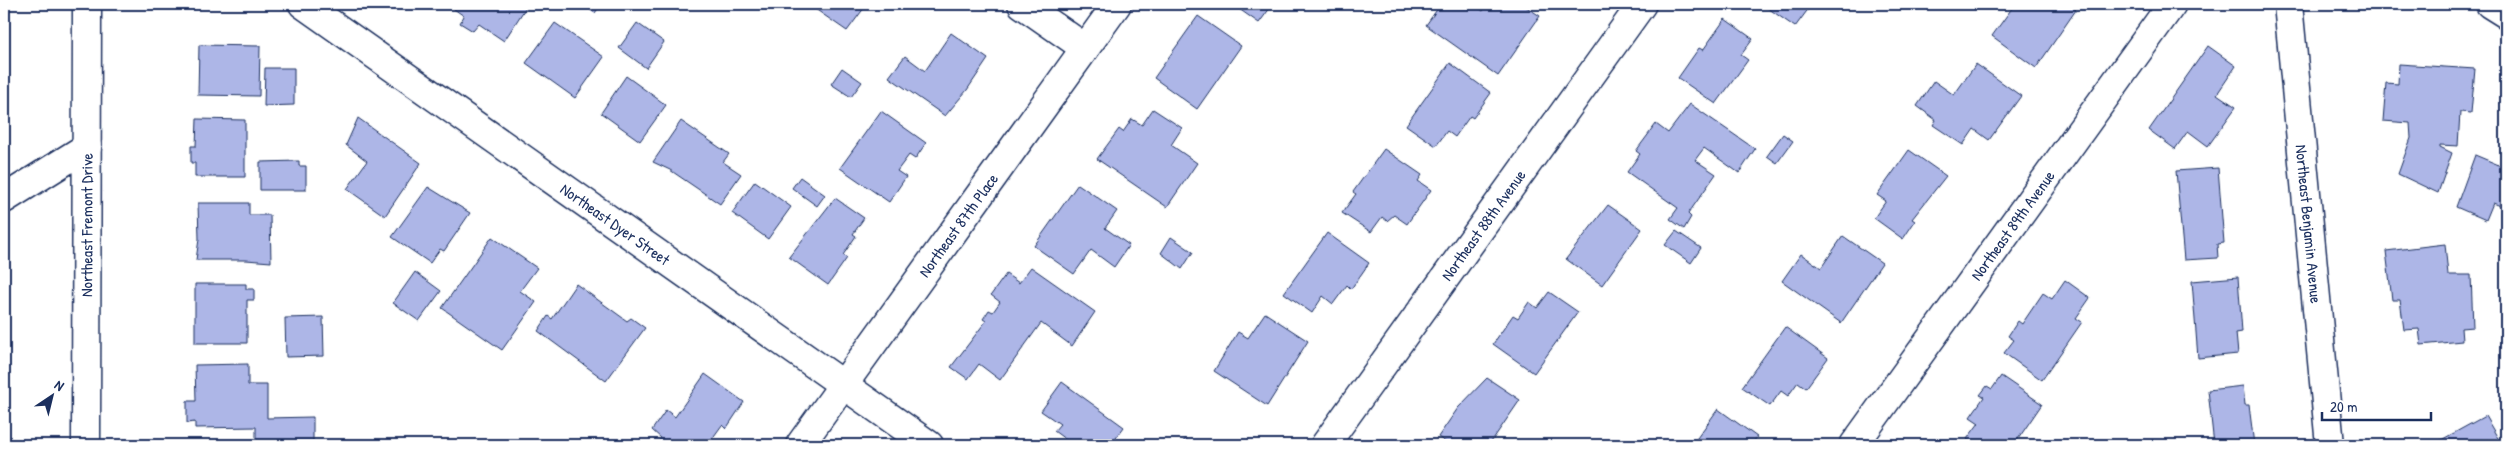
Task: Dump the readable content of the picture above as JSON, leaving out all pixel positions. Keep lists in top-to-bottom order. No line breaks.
{"streets":{"street":["Northeast Dyer Street","Northeast 88th Avenue","Northeast 89th Avenue","Northeast Fremont Drive","Northeast 87th Place","Northeast Benjamin Avenue"]},"crossings":[["Northeast Dyer Street","Northeast 87th Place"]],"scale_bar":"20 m","north":"top right"}
